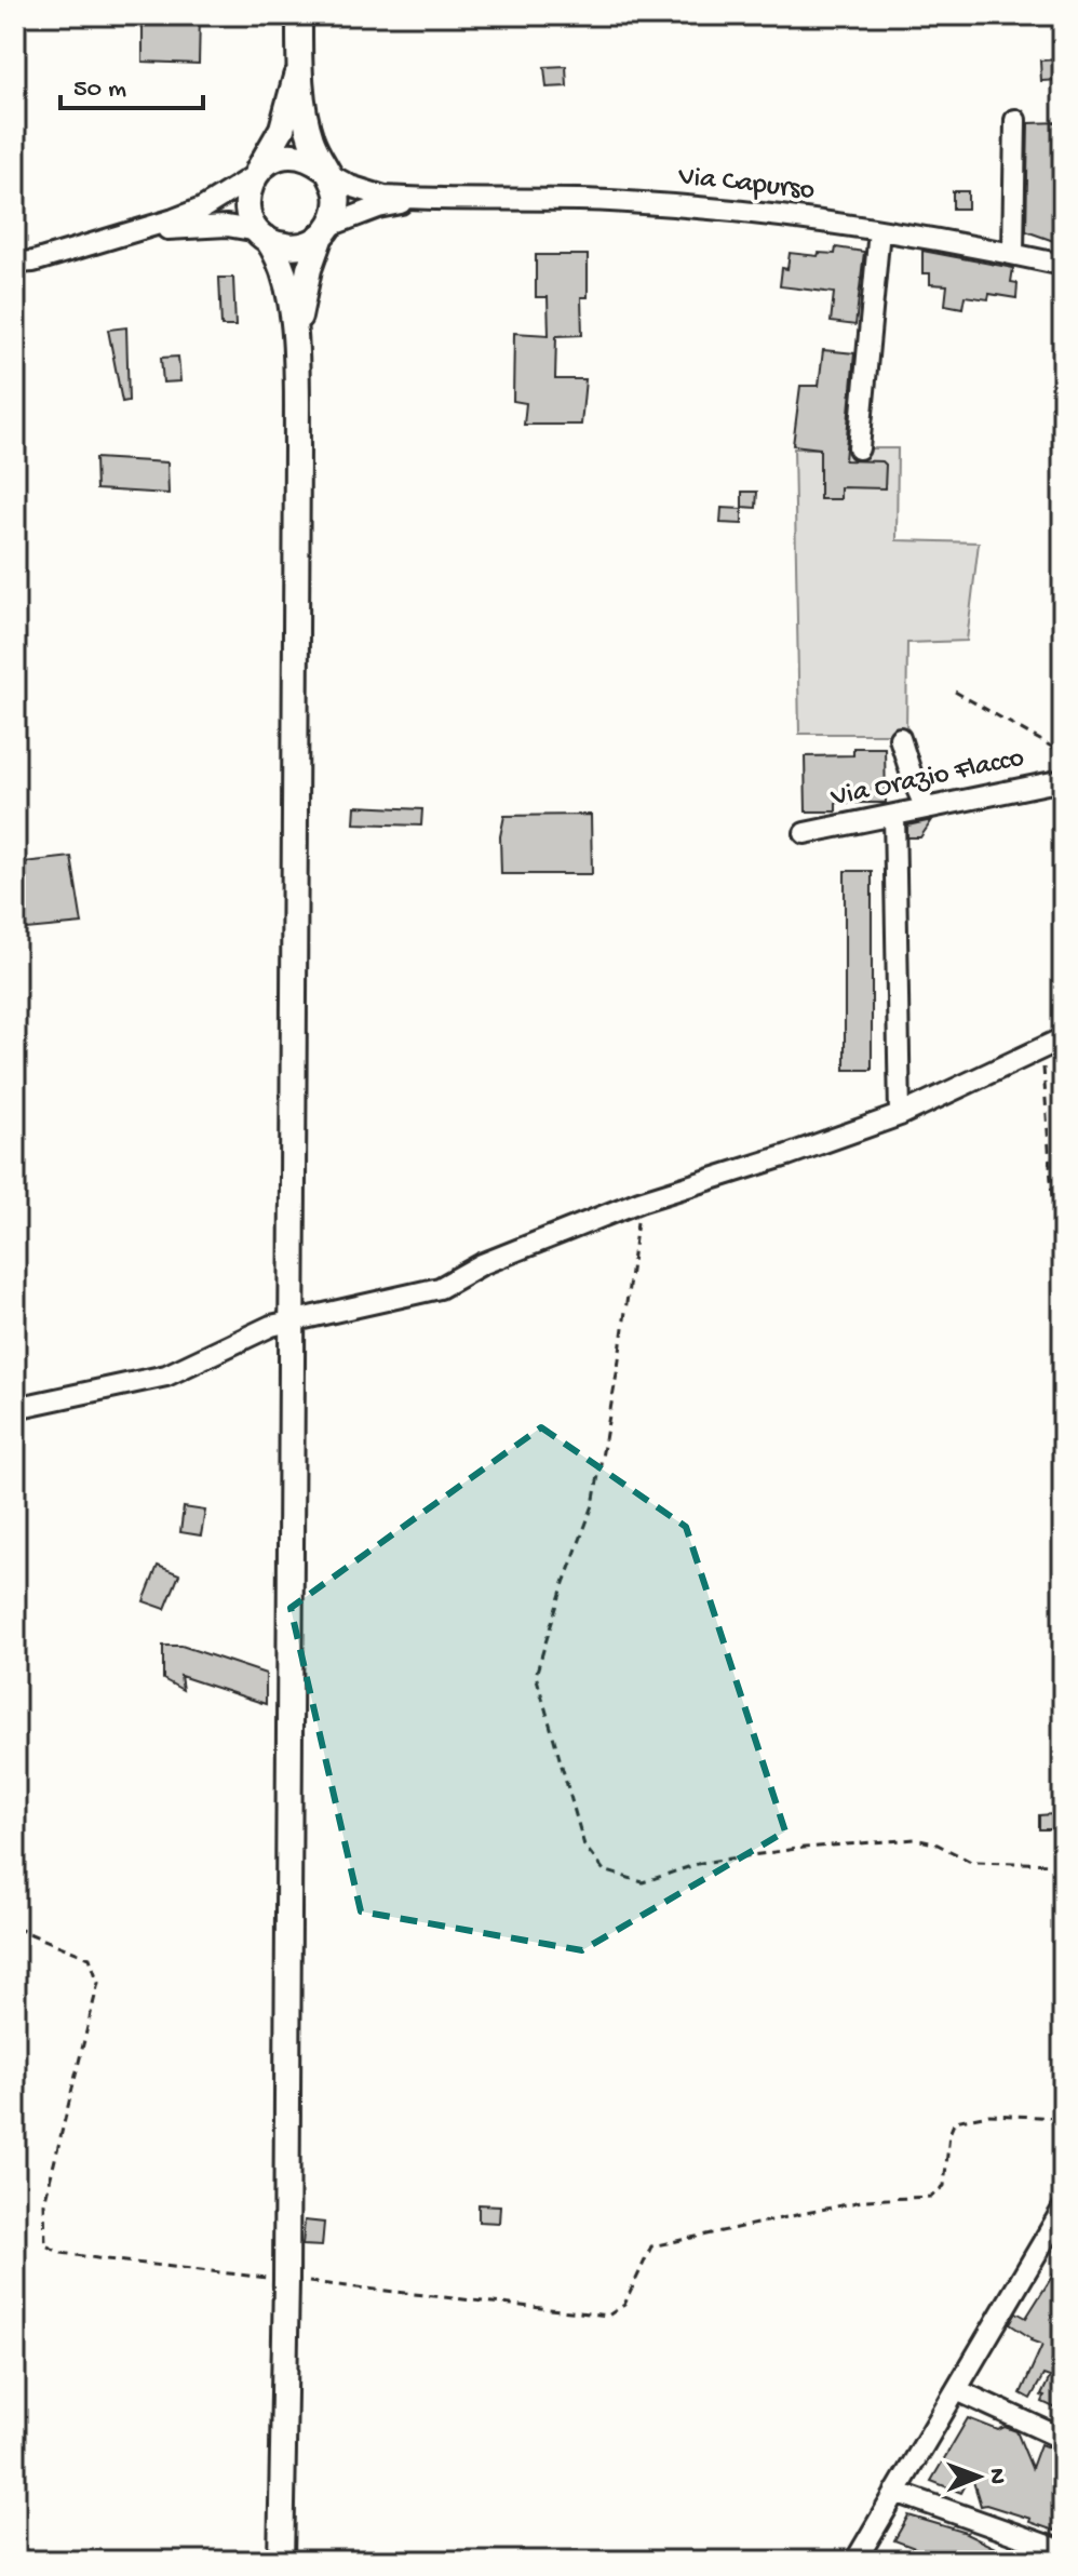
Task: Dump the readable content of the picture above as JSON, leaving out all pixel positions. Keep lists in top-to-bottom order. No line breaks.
{"streets":{"street":["Via Capurso","Via Orazio Flacco"]},"scale_bar":"50 m","north":"right"}
